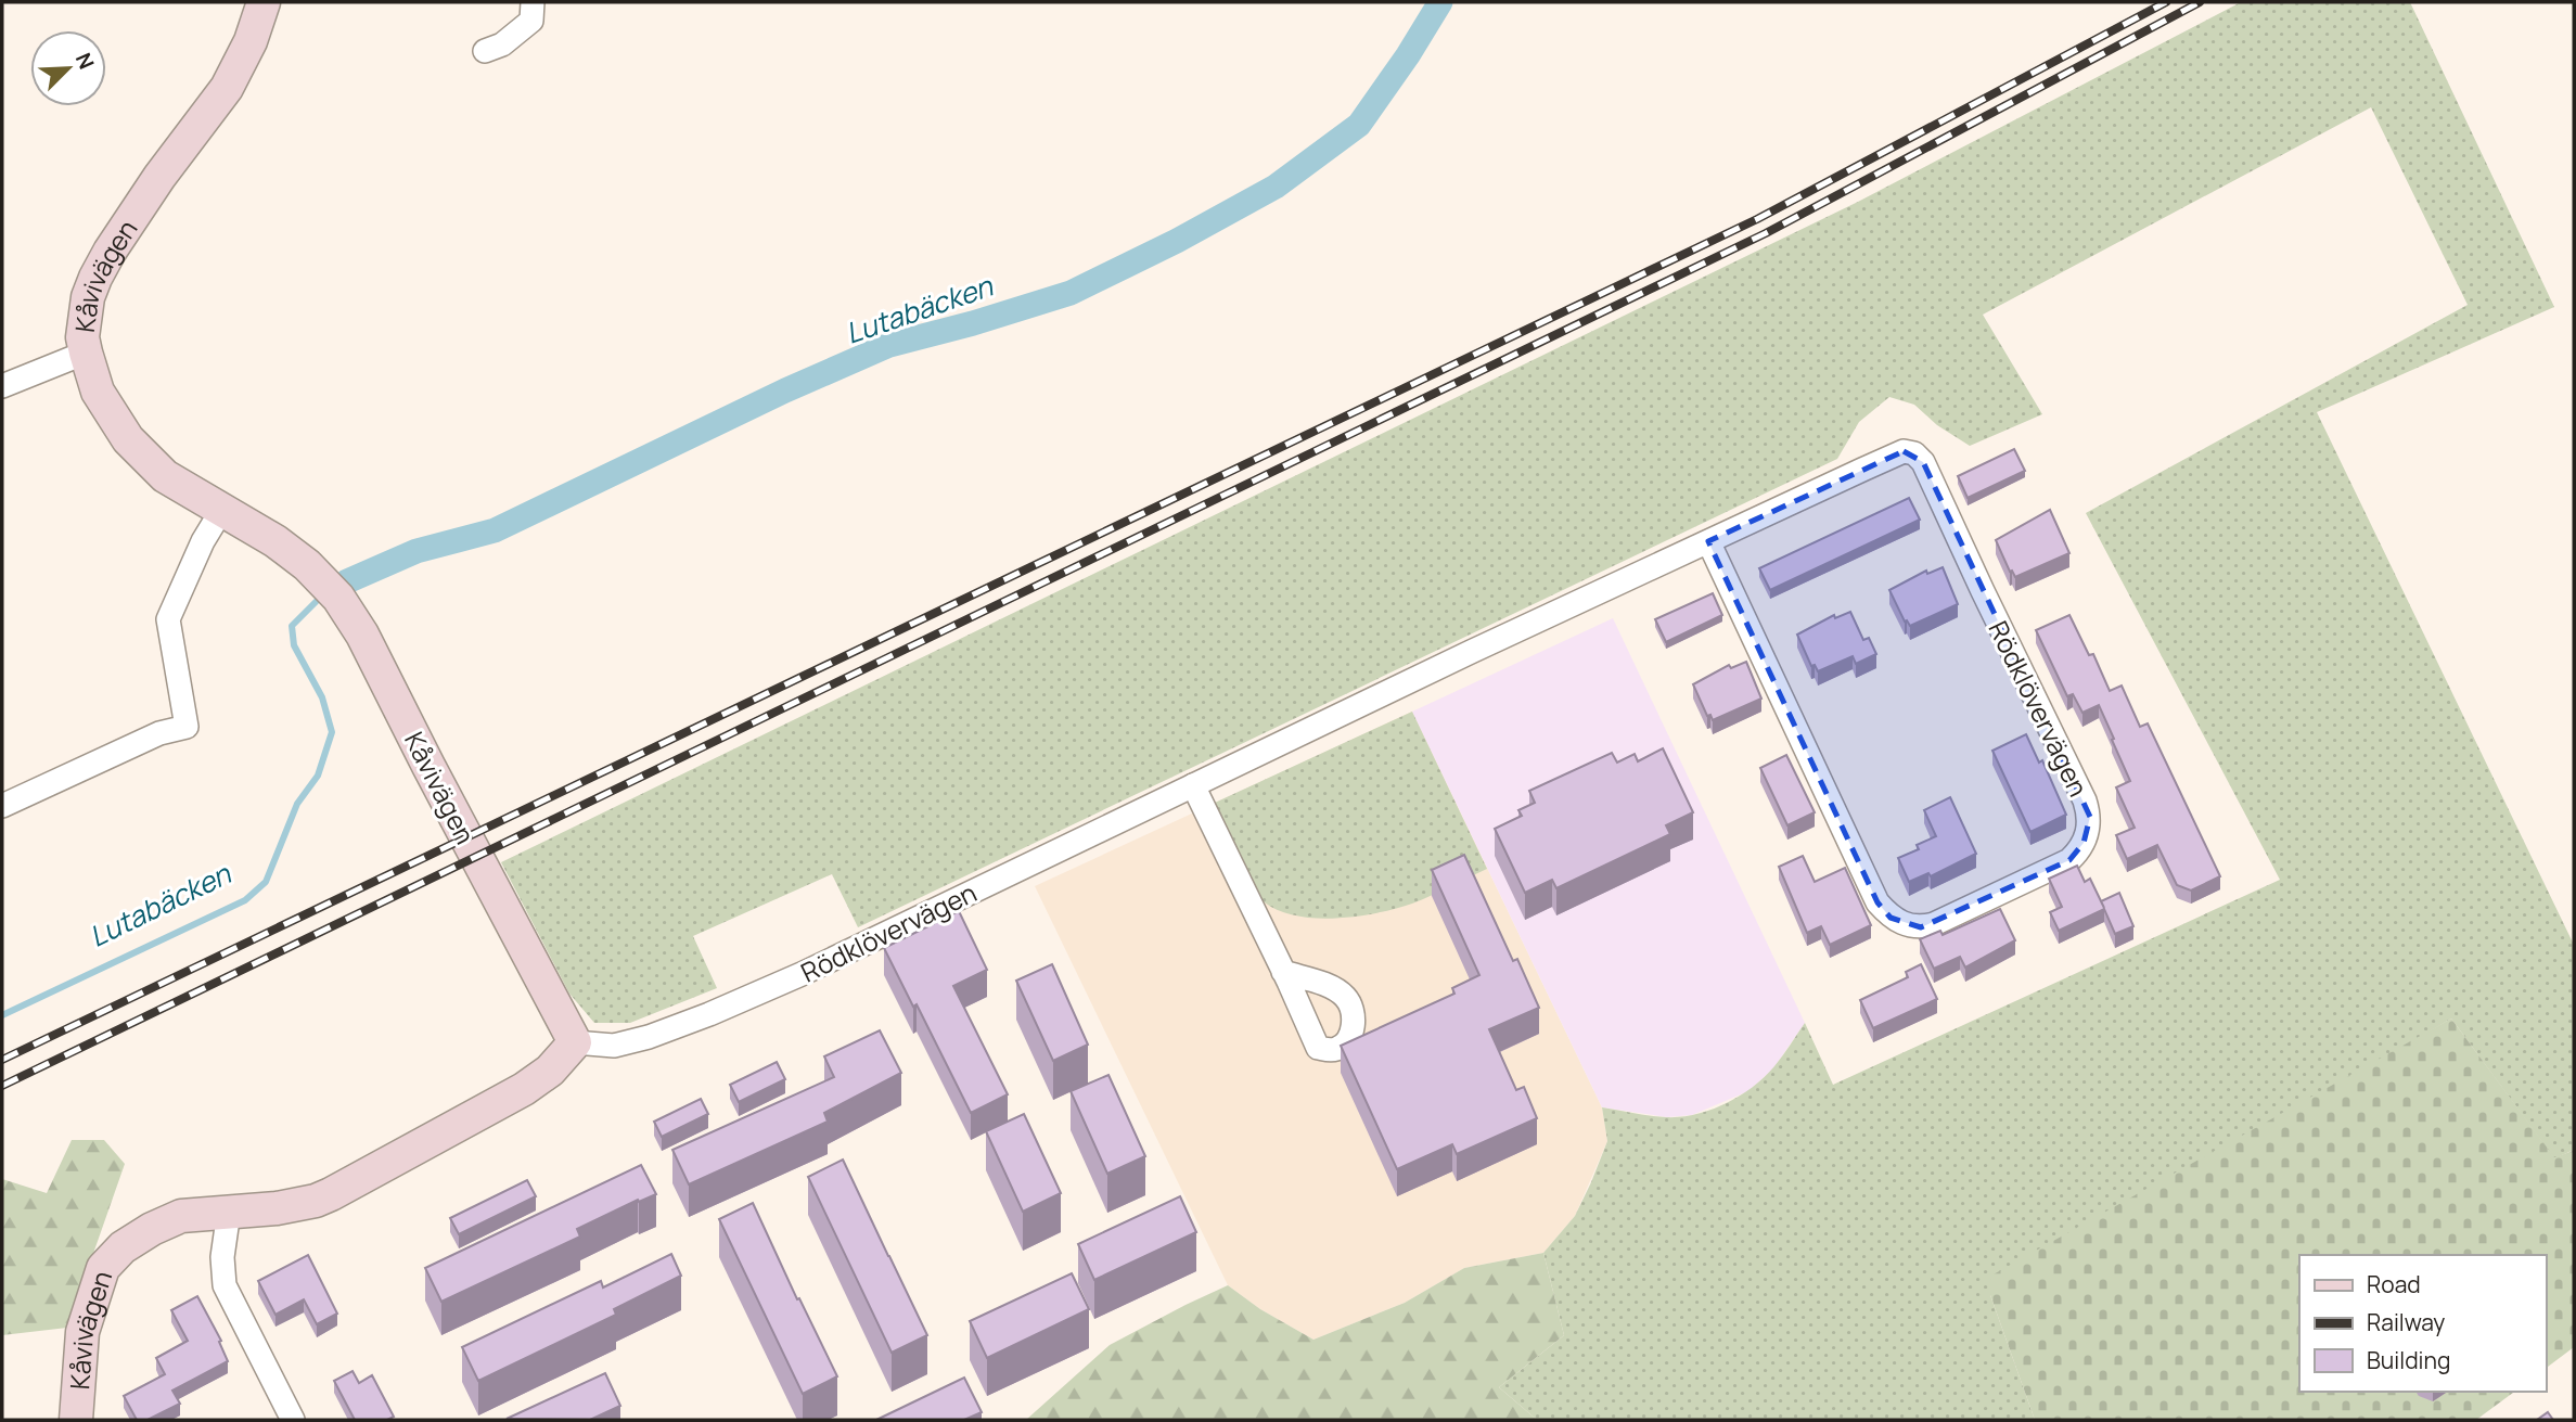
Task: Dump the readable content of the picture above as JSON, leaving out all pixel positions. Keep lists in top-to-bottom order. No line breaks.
{"streets":{"street":["Kåvivägen","Rödklövervägen"]},"crossings":[["Kåvivägen","Rödklövervägen"]],"water":["Lutabäcken"],"legend":["Road","Railway","Building"],"north":"top right"}
